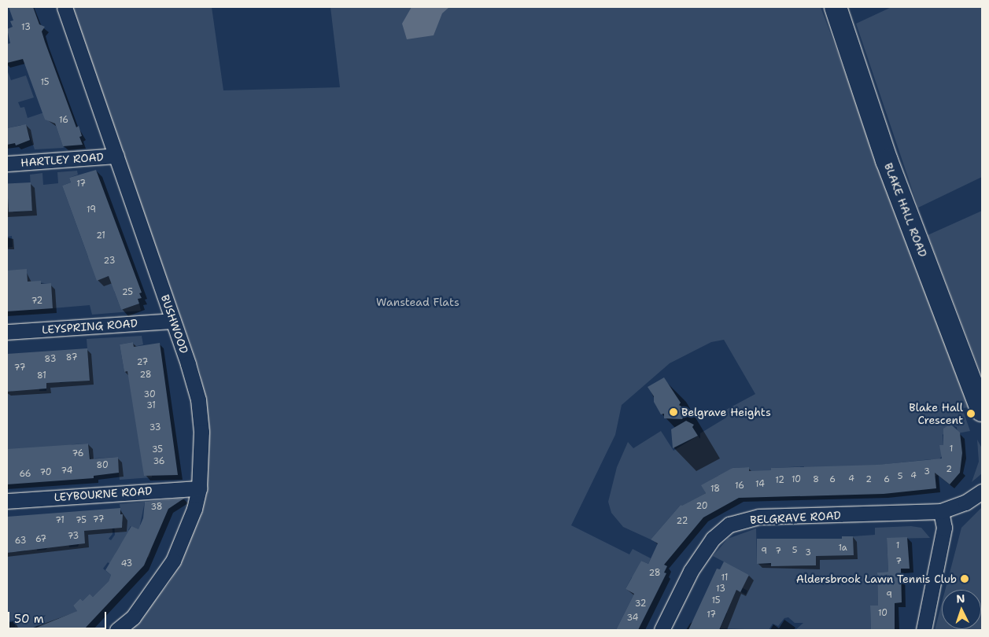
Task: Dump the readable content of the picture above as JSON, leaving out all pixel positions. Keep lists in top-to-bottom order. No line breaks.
{"streets":{"main road":["BLAKE HALL ROAD"],"street":["HARTLEY ROAD","BUSHWOOD","LEYSPRING ROAD","LEYBOURNE ROAD","BELGRAVE ROAD"]},"crossings":[["HARTLEY ROAD","BUSHWOOD"],["BUSHWOOD","LEYSPRING ROAD"],["BUSHWOOD","LEYBOURNE ROAD"]],"parks":["Wanstead Flats"],"places":["Belgrave Heights","Blake Hall Crescent","Aldersbrook Lawn Tennis Club"],"house_numbers":["13","15","16","17","19","21","23","25","72","87","83","27","77","28","81","30","31","33","1","35","76","36","80","2","74","3","70","66","4","5","4","10","8","6","2","6","12","14","16","18","20","38","77","71","75","22","73","67","63","1","1a","5","9","7","3","7","43","28","11","13","9","15","32","10","17","34"],"scale_bar":"50 m","north":"top"}
